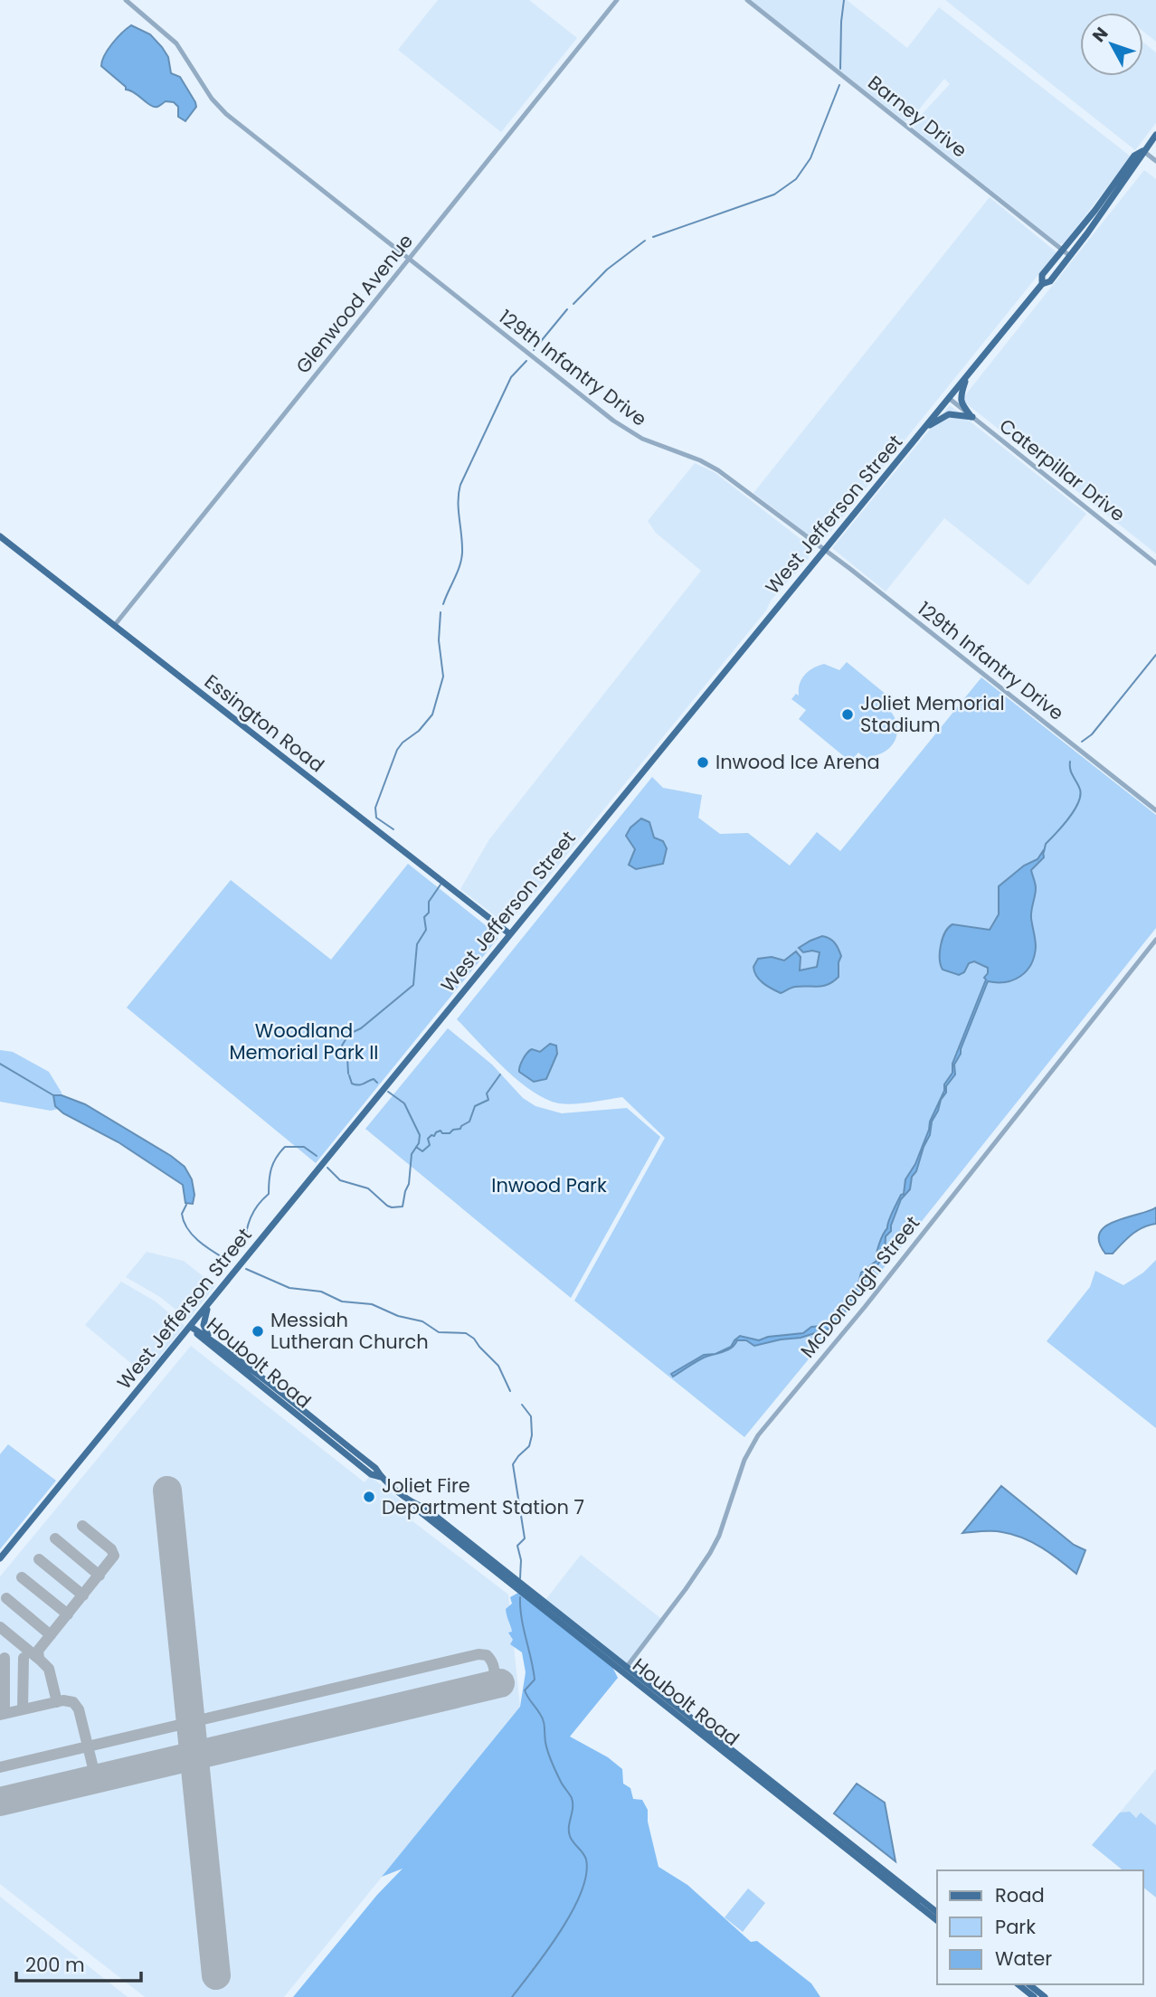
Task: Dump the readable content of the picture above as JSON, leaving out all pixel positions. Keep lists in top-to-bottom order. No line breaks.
{"streets":{"main road":["West Jefferson Street","Essington Road","Houbolt Road"],"street":["Barney Drive","Glenwood Avenue","129th Infantry Drive","Caterpillar Drive","McDonough Street"]},"crossings":[["Barney Drive","West Jefferson Street"],["Glenwood Avenue","129th Infantry Drive"],["Glenwood Avenue","Essington Road"],["129th Infantry Drive","West Jefferson Street"],["Caterpillar Drive","West Jefferson Street"],["West Jefferson Street","Essington Road"],["West Jefferson Street","Houbolt Road"],["McDonough Street","Houbolt Road"]],"parks":["Woodland Memorial Park II","Inwood Park"],"places":["Joliet Memorial Stadium","Inwood Ice Arena","Messiah Lutheran Church","Joliet Fire Department Station 7"],"legend":["Road","Park","Water"],"scale_bar":"200 m","north":"top left"}
